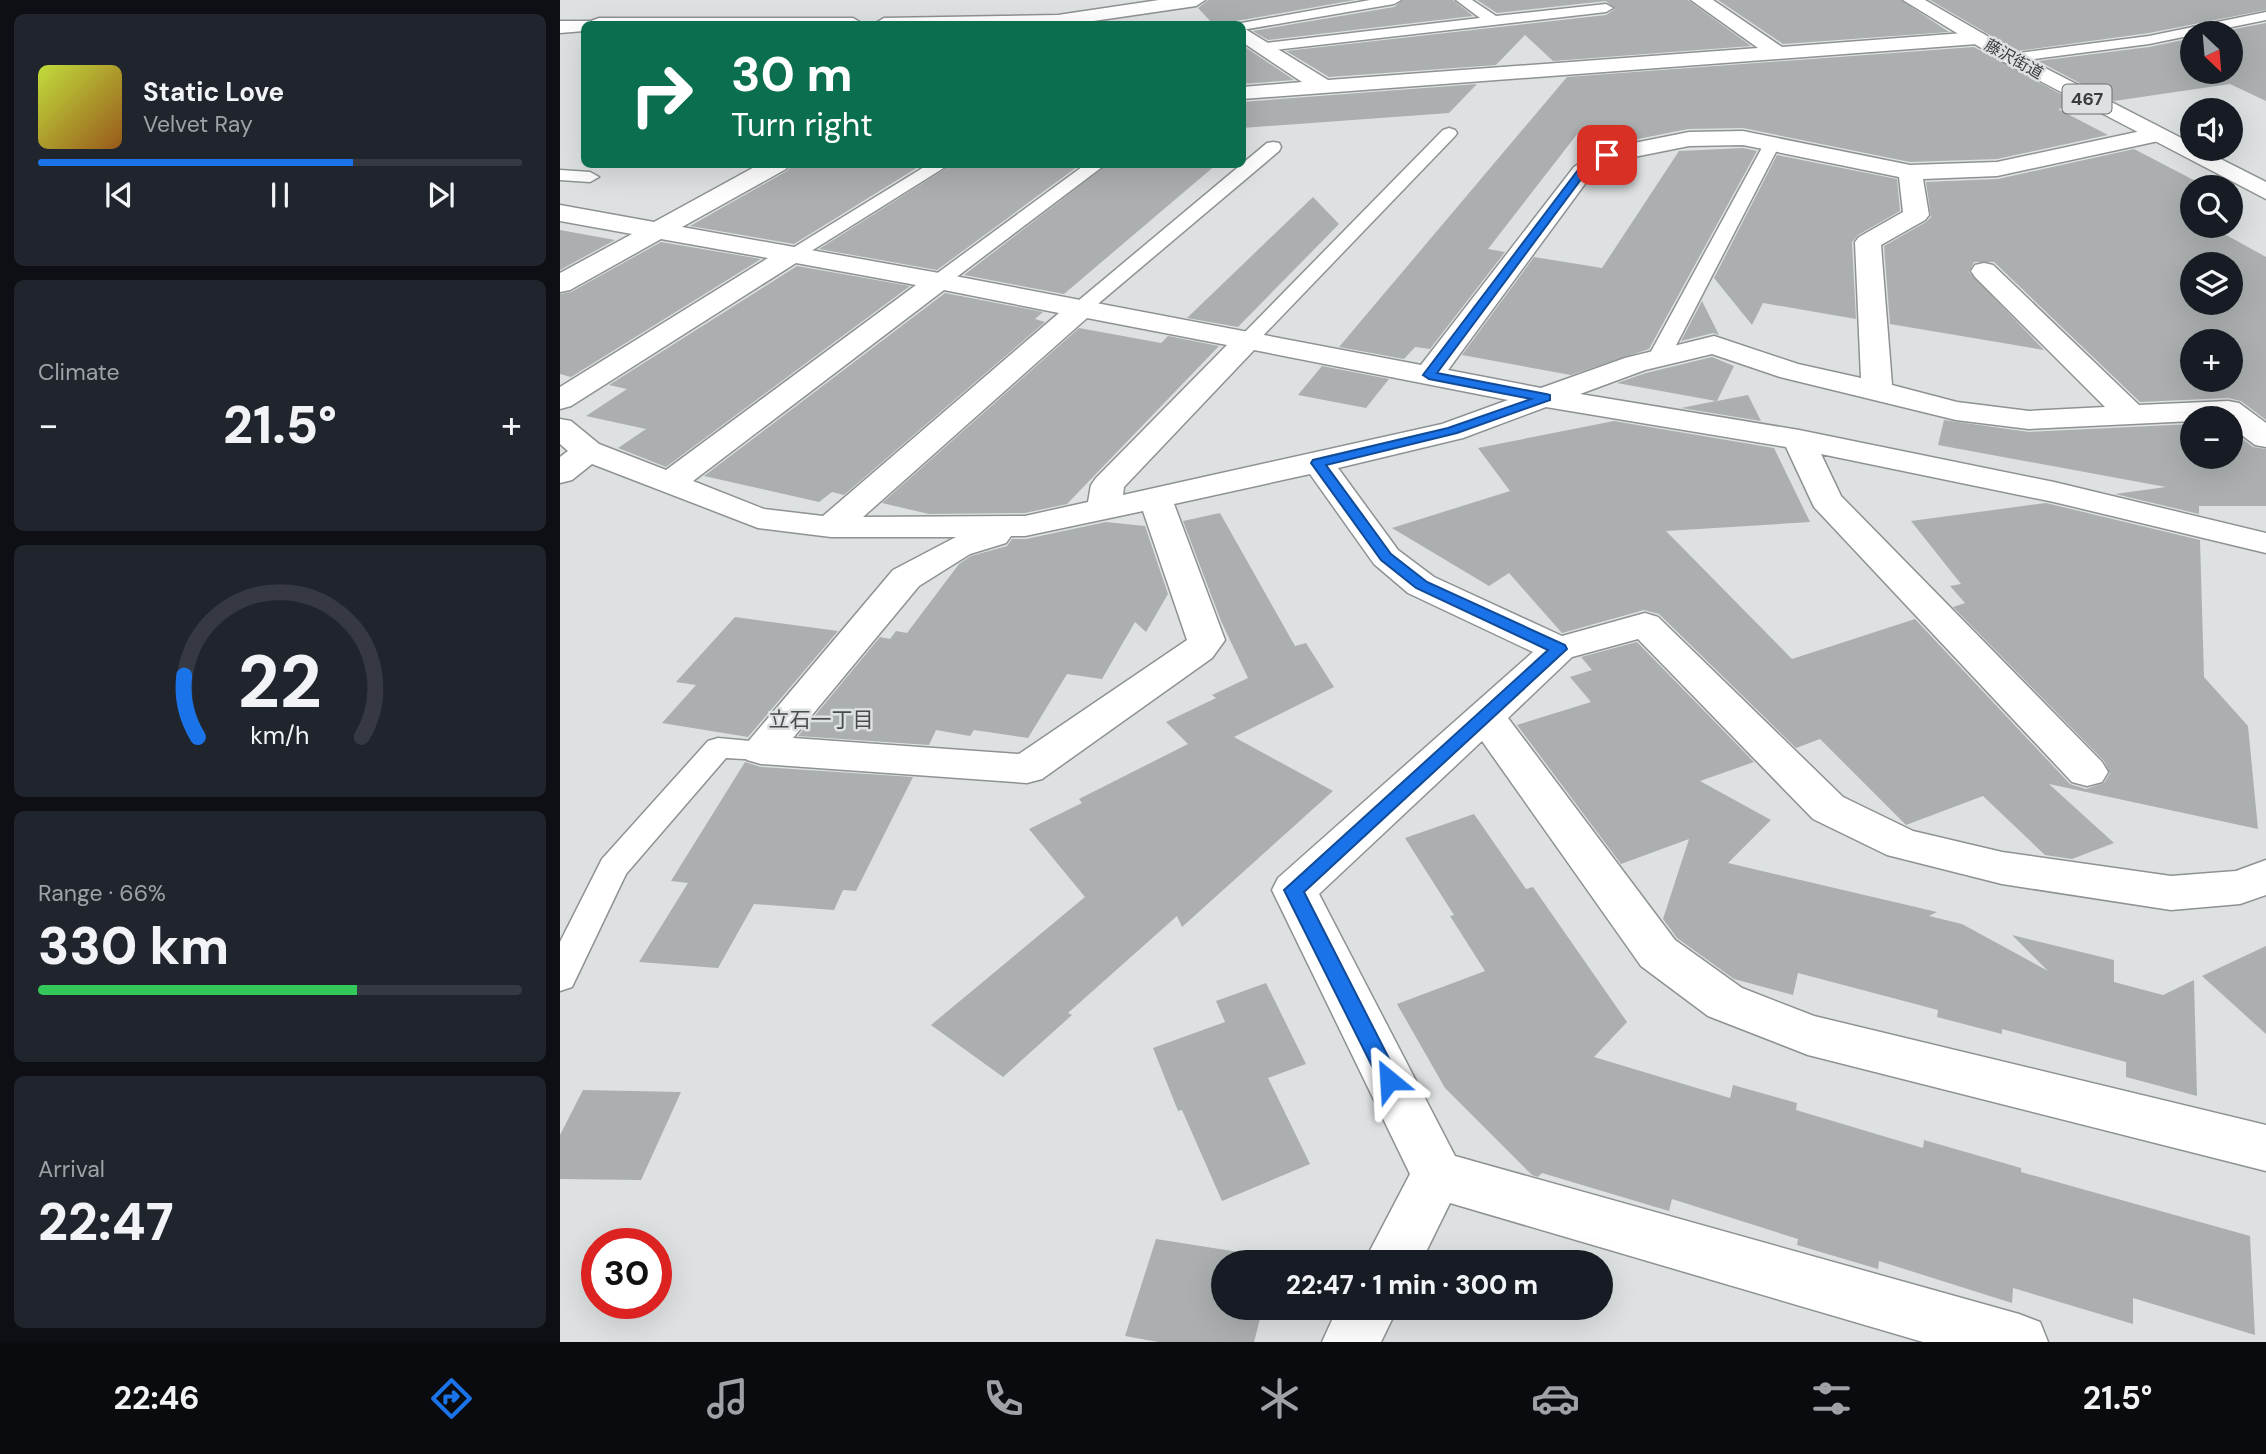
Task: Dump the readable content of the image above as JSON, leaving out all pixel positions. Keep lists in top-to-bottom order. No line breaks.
{"streets":{"main road":["藤沢街道","467"]},"districts":["立石一丁目"],"north":"bottom right","page":{"map_buttons":["+","−"],"turn":["30 m","Turn right"],"song":["Static Love","Velvet Ray"],"tile":["Climate",["Range · 66%","330 km"],["Arrival","22:47"]],"heat":["−","21.5°","+"],"limit":"30","trip":"22:47 · 1 min · 300 m","tabs":["22:46","21.5°"],"gauge":["22","km/h"]}}
